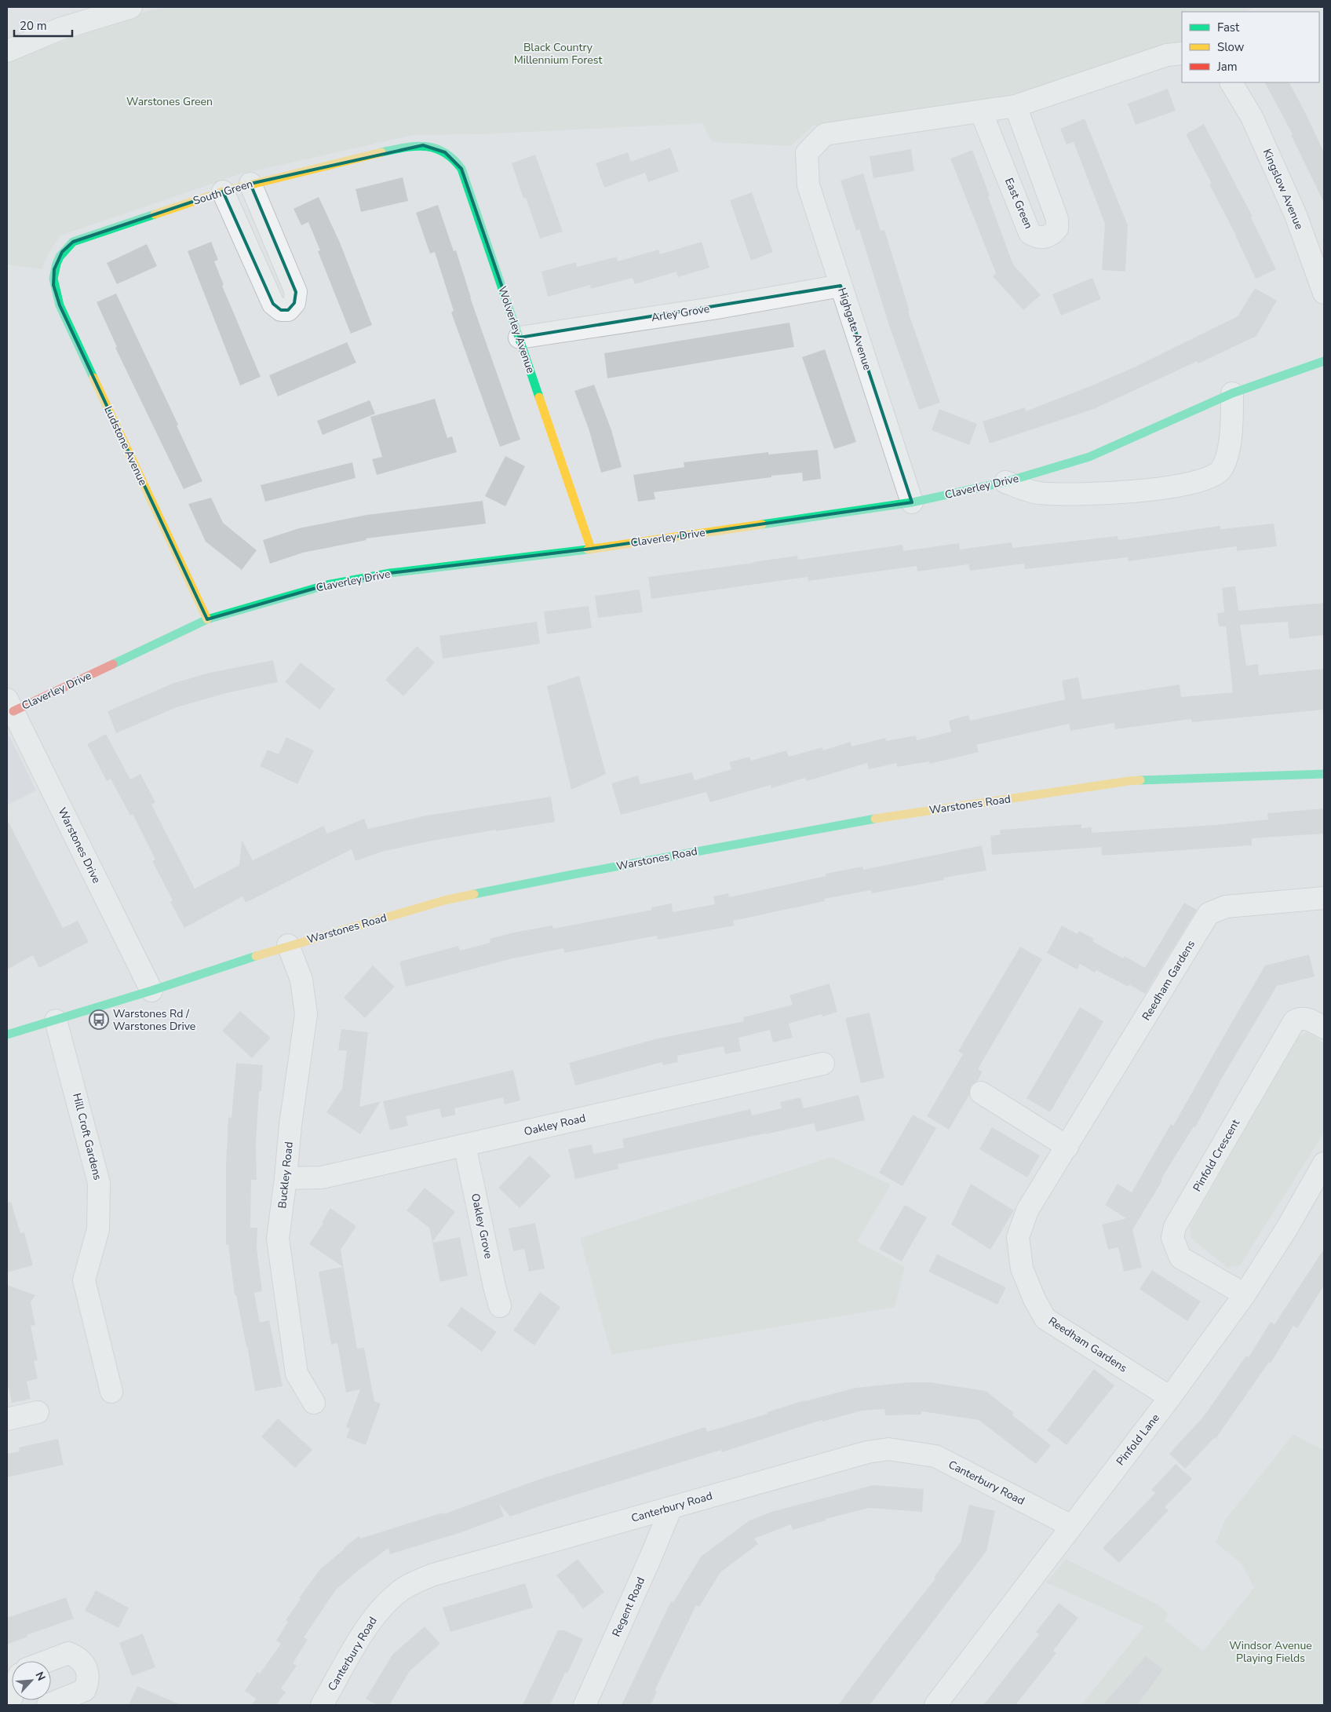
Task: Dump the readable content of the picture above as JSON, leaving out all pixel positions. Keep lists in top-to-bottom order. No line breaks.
{"streets":{"street":["Kingslow Avenue","South Green","East Green","Arley Grove","Highgate Avenue","Wolverley Avenue","Ludstone Avenue","Claverley Drive","Warstones Road","Warstones Drive","Reedham Gardens","Oakley Road","Hill Croft Gardens","Pinfold Crescent","Buckley Road","Oakley Grove","Pinfold Lane","Canterbury Road","Regent Road"]},"crossings":[["South Green","Wolverley Avenue"],["South Green","Ludstone Avenue"],["East Green","Highgate Avenue"],["Arley Grove","Highgate Avenue"],["Arley Grove","Wolverley Avenue"],["Highgate Avenue","Claverley Drive"],["Wolverley Avenue","Claverley Drive"],["Ludstone Avenue","Claverley Drive"],["Claverley Drive","Warstones Drive"],["Warstones Road","Warstones Drive"],["Warstones Road","Hill Croft Gardens"],["Warstones Road","Buckley Road"],["Reedham Gardens","Pinfold Lane"],["Oakley Road","Buckley Road"],["Oakley Road","Oakley Grove"],["Pinfold Crescent","Pinfold Lane"],["Pinfold Lane","Canterbury Road"],["Canterbury Road","Regent Road"]],"parks":["Black Country Millennium Forest","Warstones Green","Windsor Avenue Playing Fields"],"places":{"bus stop":["Warstones Rd / Warstones Drive"]},"legend":["Fast","Slow","Jam"],"scale_bar":"20 m","north":"top right"}
